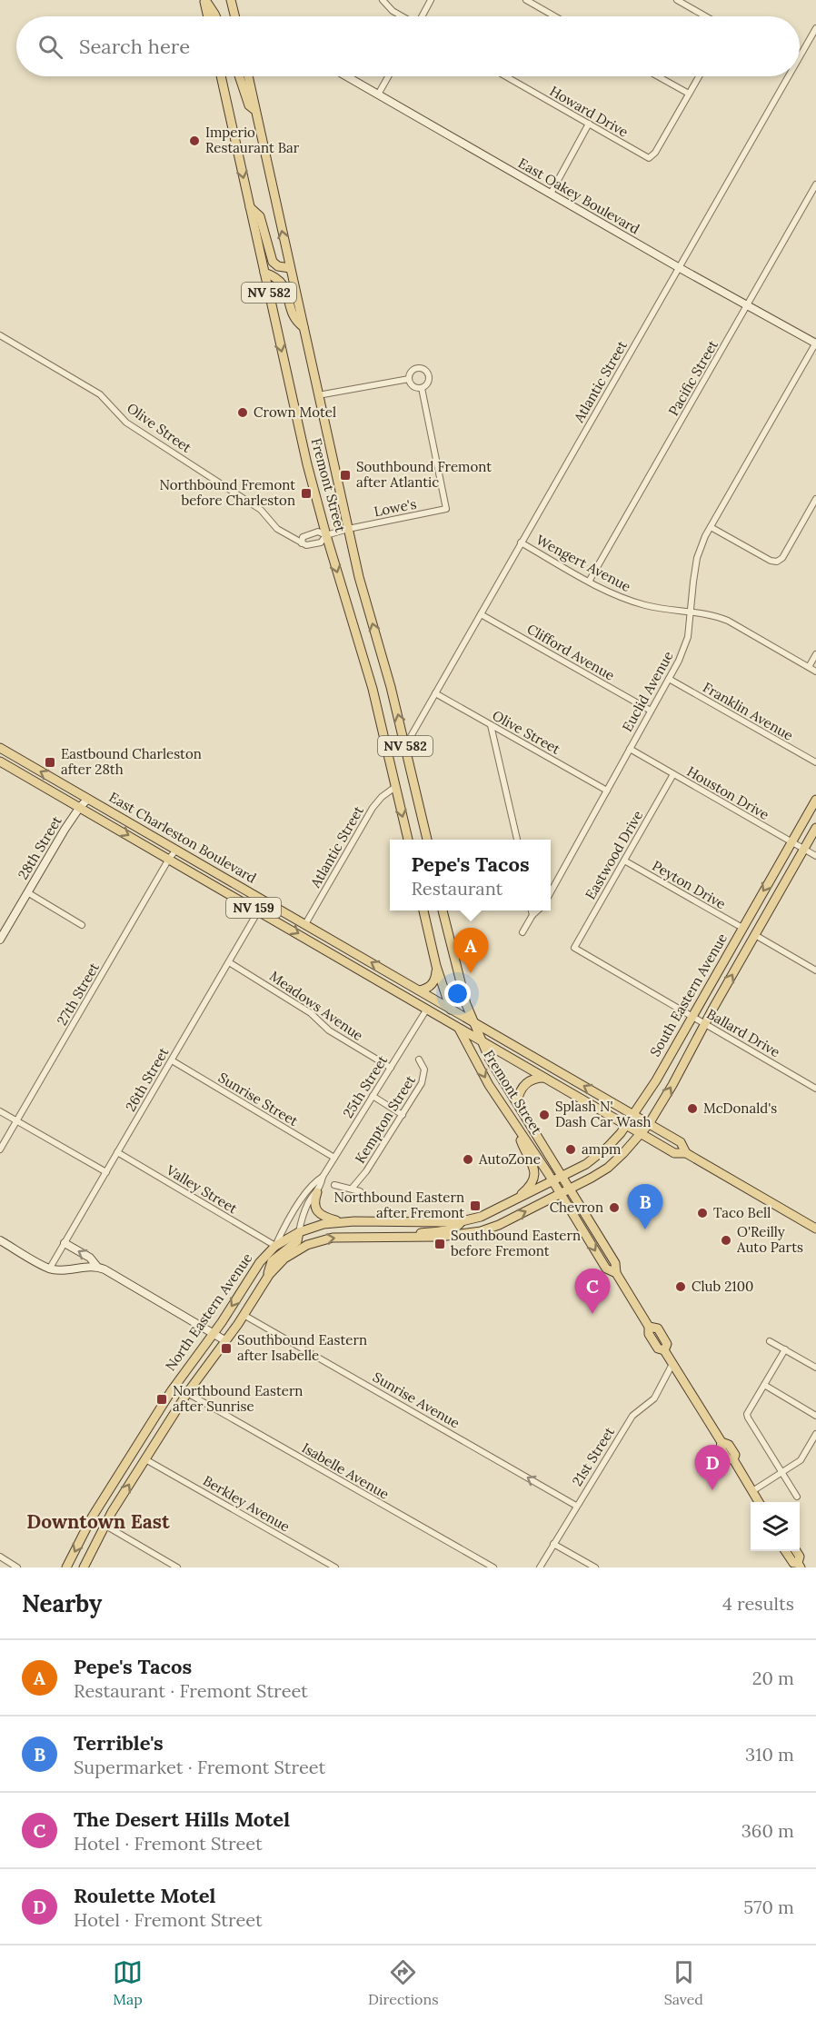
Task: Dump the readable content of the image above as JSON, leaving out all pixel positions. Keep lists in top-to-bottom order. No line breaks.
{"streets":{"main road":["NV 582","Fremont Street","East Charleston Boulevard","NV 159","South Eastern Avenue","North Eastern Avenue"],"street":["Howard Drive","East Oakey Boulevard","Pacific Street","Atlantic Street","Olive Street","Lowe's","Wengert Avenue","Clifford Avenue","Euclid Avenue","Franklin Avenue","Houston Drive","28th Street","Eastwood Drive","Peyton Drive","27th Street","Meadows Avenue","Ballard Drive","26th Street","25th Street","Sunrise Street","Kempton Street","Valley Street","Sunrise Avenue","21st Street","Isabelle Avenue","Berkley Avenue"]},"crossings":[["East Oakey Boulevard","Pacific Street"],["East Oakey Boulevard","Atlantic Street"],["East Oakey Boulevard","Euclid Avenue"],["Pacific Street","Wengert Avenue"],["Atlantic Street","Olive Street"],["Atlantic Street","Fremont Street"],["Atlantic Street","Wengert Avenue"],["Atlantic Street","Clifford Avenue"],["Atlantic Street","East Charleston Boulevard"],["Olive Street","Euclid Avenue"],["Fremont Street","Lowe's"],["Fremont Street","East Charleston Boulevard"],["Fremont Street","South Eastern Avenue"],["Fremont Street","North Eastern Avenue"],["Fremont Street","21st Street"],["Wengert Avenue","Euclid Avenue"],["Clifford Avenue","Euclid Avenue"],["Euclid Avenue","Franklin Avenue"],["Euclid Avenue","Houston Drive"],["Houston Drive","Eastwood Drive"],["Houston Drive","South Eastern Avenue"],["East Charleston Boulevard","28th Street"],["East Charleston Boulevard","27th Street"],["East Charleston Boulevard","South Eastern Avenue"],["East Charleston Boulevard","26th Street"],["East Charleston Boulevard","25th Street"],["Eastwood Drive","Peyton Drive"],["Eastwood Drive","Ballard Drive"],["Peyton Drive","South Eastern Avenue"],["South Eastern Avenue","Ballard Drive"],["South Eastern Avenue","North Eastern Avenue"],["Meadows Avenue","26th Street"],["Meadows Avenue","25th Street"],["26th Street","Sunrise Street"],["26th Street","Valley Street"],["25th Street","Sunrise Street"],["25th Street","Valley Street"],["25th Street","North Eastern Avenue"],["Valley Street","North Eastern Avenue"],["North Eastern Avenue","Sunrise Avenue"],["North Eastern Avenue","Isabelle Avenue"],["North Eastern Avenue","Berkley Avenue"],["Sunrise Avenue","21st Street"]],"one_way":["Sunrise Avenue"],"districts":["Downtown East"],"places":{"other":["Imperio Restaurant Bar","Crown Motel","McDonald's","Splash N' Dash Car Wash","ampm","AutoZone","Chevron","Taco Bell","O'Reilly Auto Parts","Club 2100"],"transit":["Southbound Fremont after Atlantic","Northbound Fremont before Charleston","Eastbound Charleston after 28th","Northbound Eastern after Fremont","Southbound Eastern before Fremont","Southbound Eastern after Isabelle","Northbound Eastern after Sunrise"]},"page":{"search":"Search here","popup":["Pepe's Tacos","Restaurant"],"pins":["A","B","C","D"],"heading":["Nearby","4 results"],"list":[{"mark":"A","name":"Pepe's Tacos","note":"Restaurant · Fremont Street","value":"20 m"},{"mark":"B","name":"Terrible's","note":"Supermarket · Fremont Street","value":"310 m"},{"mark":"C","name":"The Desert Hills Motel","note":"Hotel · Fremont Street","value":"360 m"},{"mark":"D","name":"Roulette Motel","note":"Hotel · Fremont Street","value":"570 m"}],"nav":["Map","Directions","Saved"]}}
